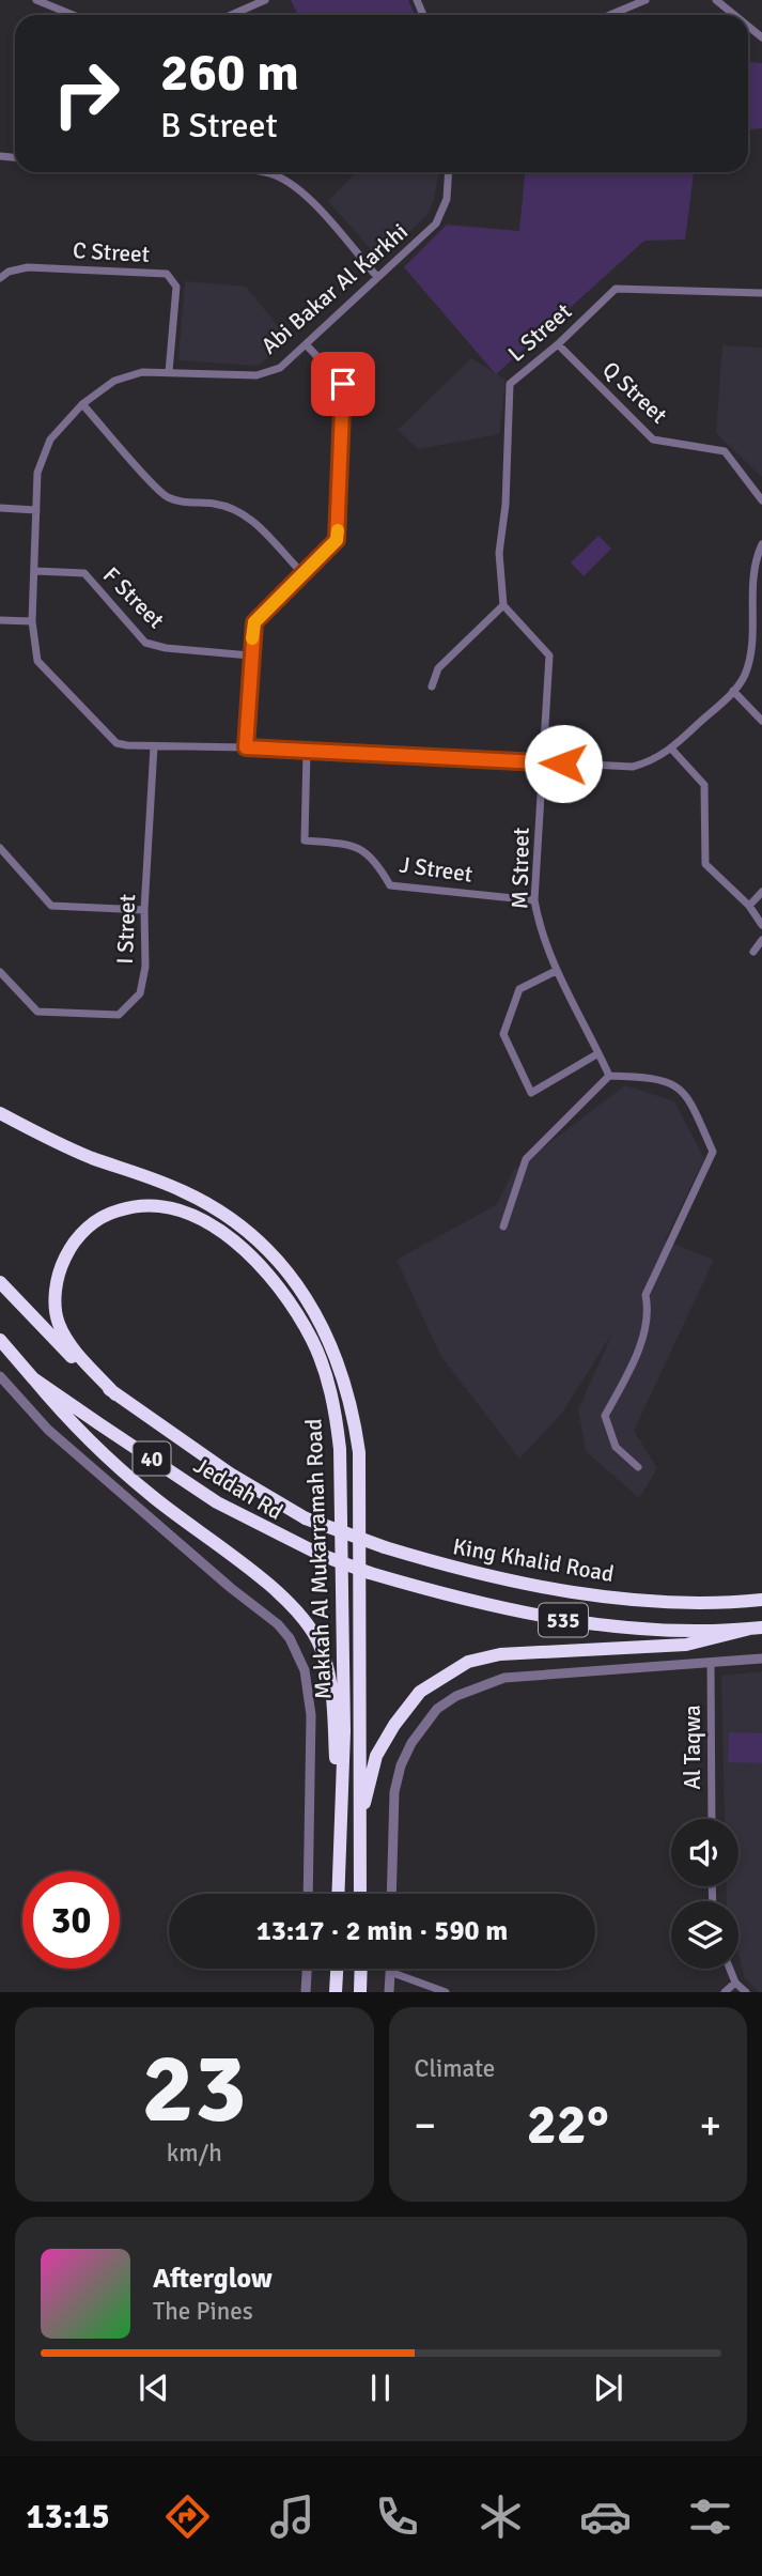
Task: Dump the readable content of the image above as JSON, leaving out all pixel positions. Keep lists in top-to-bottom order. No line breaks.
{"streets":{"highway":["40","Jeddah Rd","Makkah Al Mukarramah Road","King Khalid Road","535"],"street":["C Street","Abi Bakar Al Karkhi","L Street","Q Street","F Street","M Street","J Street","I Street","Al Taqwa"]},"crossings":[["C Street","Abi Bakar Al Karkhi"],["Abi Bakar Al Karkhi","F Street"],["Abi Bakar Al Karkhi","M Street"],["Abi Bakar Al Karkhi","J Street"],["Abi Bakar Al Karkhi","I Street"],["L Street","Q Street"],["M Street","J Street"],["Jeddah Rd","Makkah Al Mukarramah Road"],["Jeddah Rd","King Khalid Road"],["Jeddah Rd","535"]],"page":{"turn":["260 m","B Street"],"limit":"30","trip":"13:17 · 2 min · 590 m","tile":[["23","km/h"],"Climate"],"heat":["−","22°","+"],"song":["Afterglow","The Pines"],"tabs":"13:15"}}
